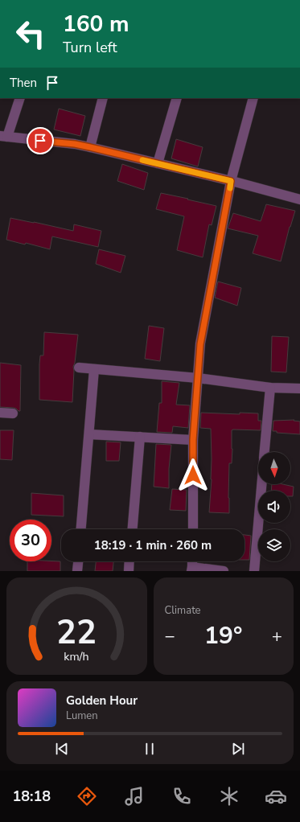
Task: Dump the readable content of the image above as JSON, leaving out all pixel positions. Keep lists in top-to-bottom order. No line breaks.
{"north":"bottom","page":{"turn":["160 m","Turn left"],"then":"Then","limit":"30","trip":"18:19 · 1 min · 260 m","tile":"Climate","heat":["−","19°","+"],"song":["Golden Hour","Lumen"],"tabs":"18:18","gauge":["22","km/h"]}}
